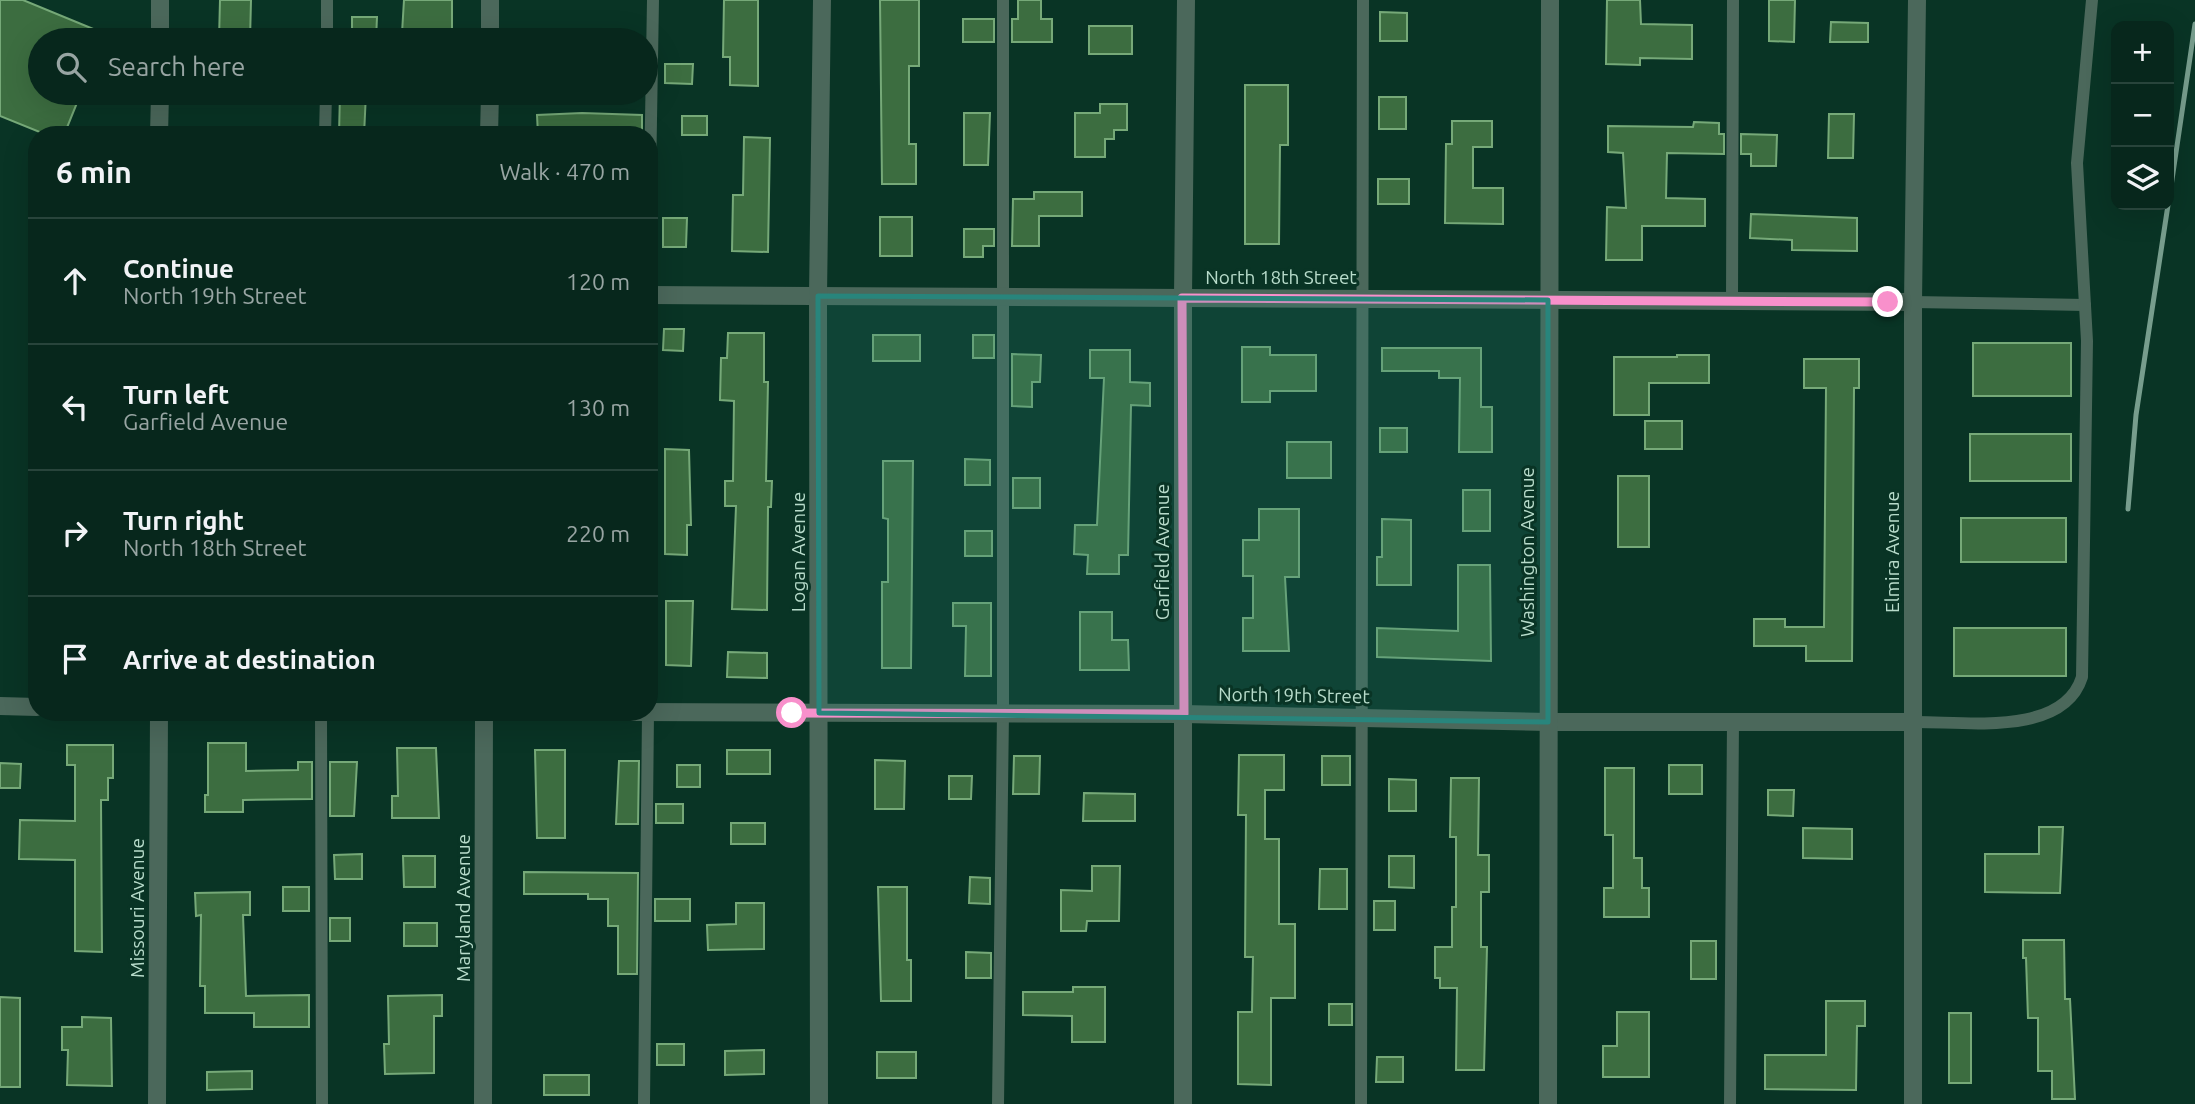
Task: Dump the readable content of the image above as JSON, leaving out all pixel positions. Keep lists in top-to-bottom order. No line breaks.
{"streets":{"street":["North 18th Street","Logan Avenue","Garfield Avenue","Washington Avenue","Elmira Avenue","North 19th Street","Missouri Avenue","Maryland Avenue"]},"crossings":[["North 18th Street","Logan Avenue"],["North 18th Street","Garfield Avenue"],["North 18th Street","Washington Avenue"],["North 18th Street","Elmira Avenue"],["Logan Avenue","North 19th Street"],["Garfield Avenue","North 19th Street"],["Washington Avenue","North 19th Street"],["Elmira Avenue","North 19th Street"]],"page":{"map_buttons":["+","−"],"search":"Search here","heading":["6 min","Walk · 470 m"],"list":[["Continue","North 19th Street","120 m"],["Turn left","Garfield Avenue","130 m"],["Turn right","North 18th Street","220 m"],"Arrive at destination"]}}
